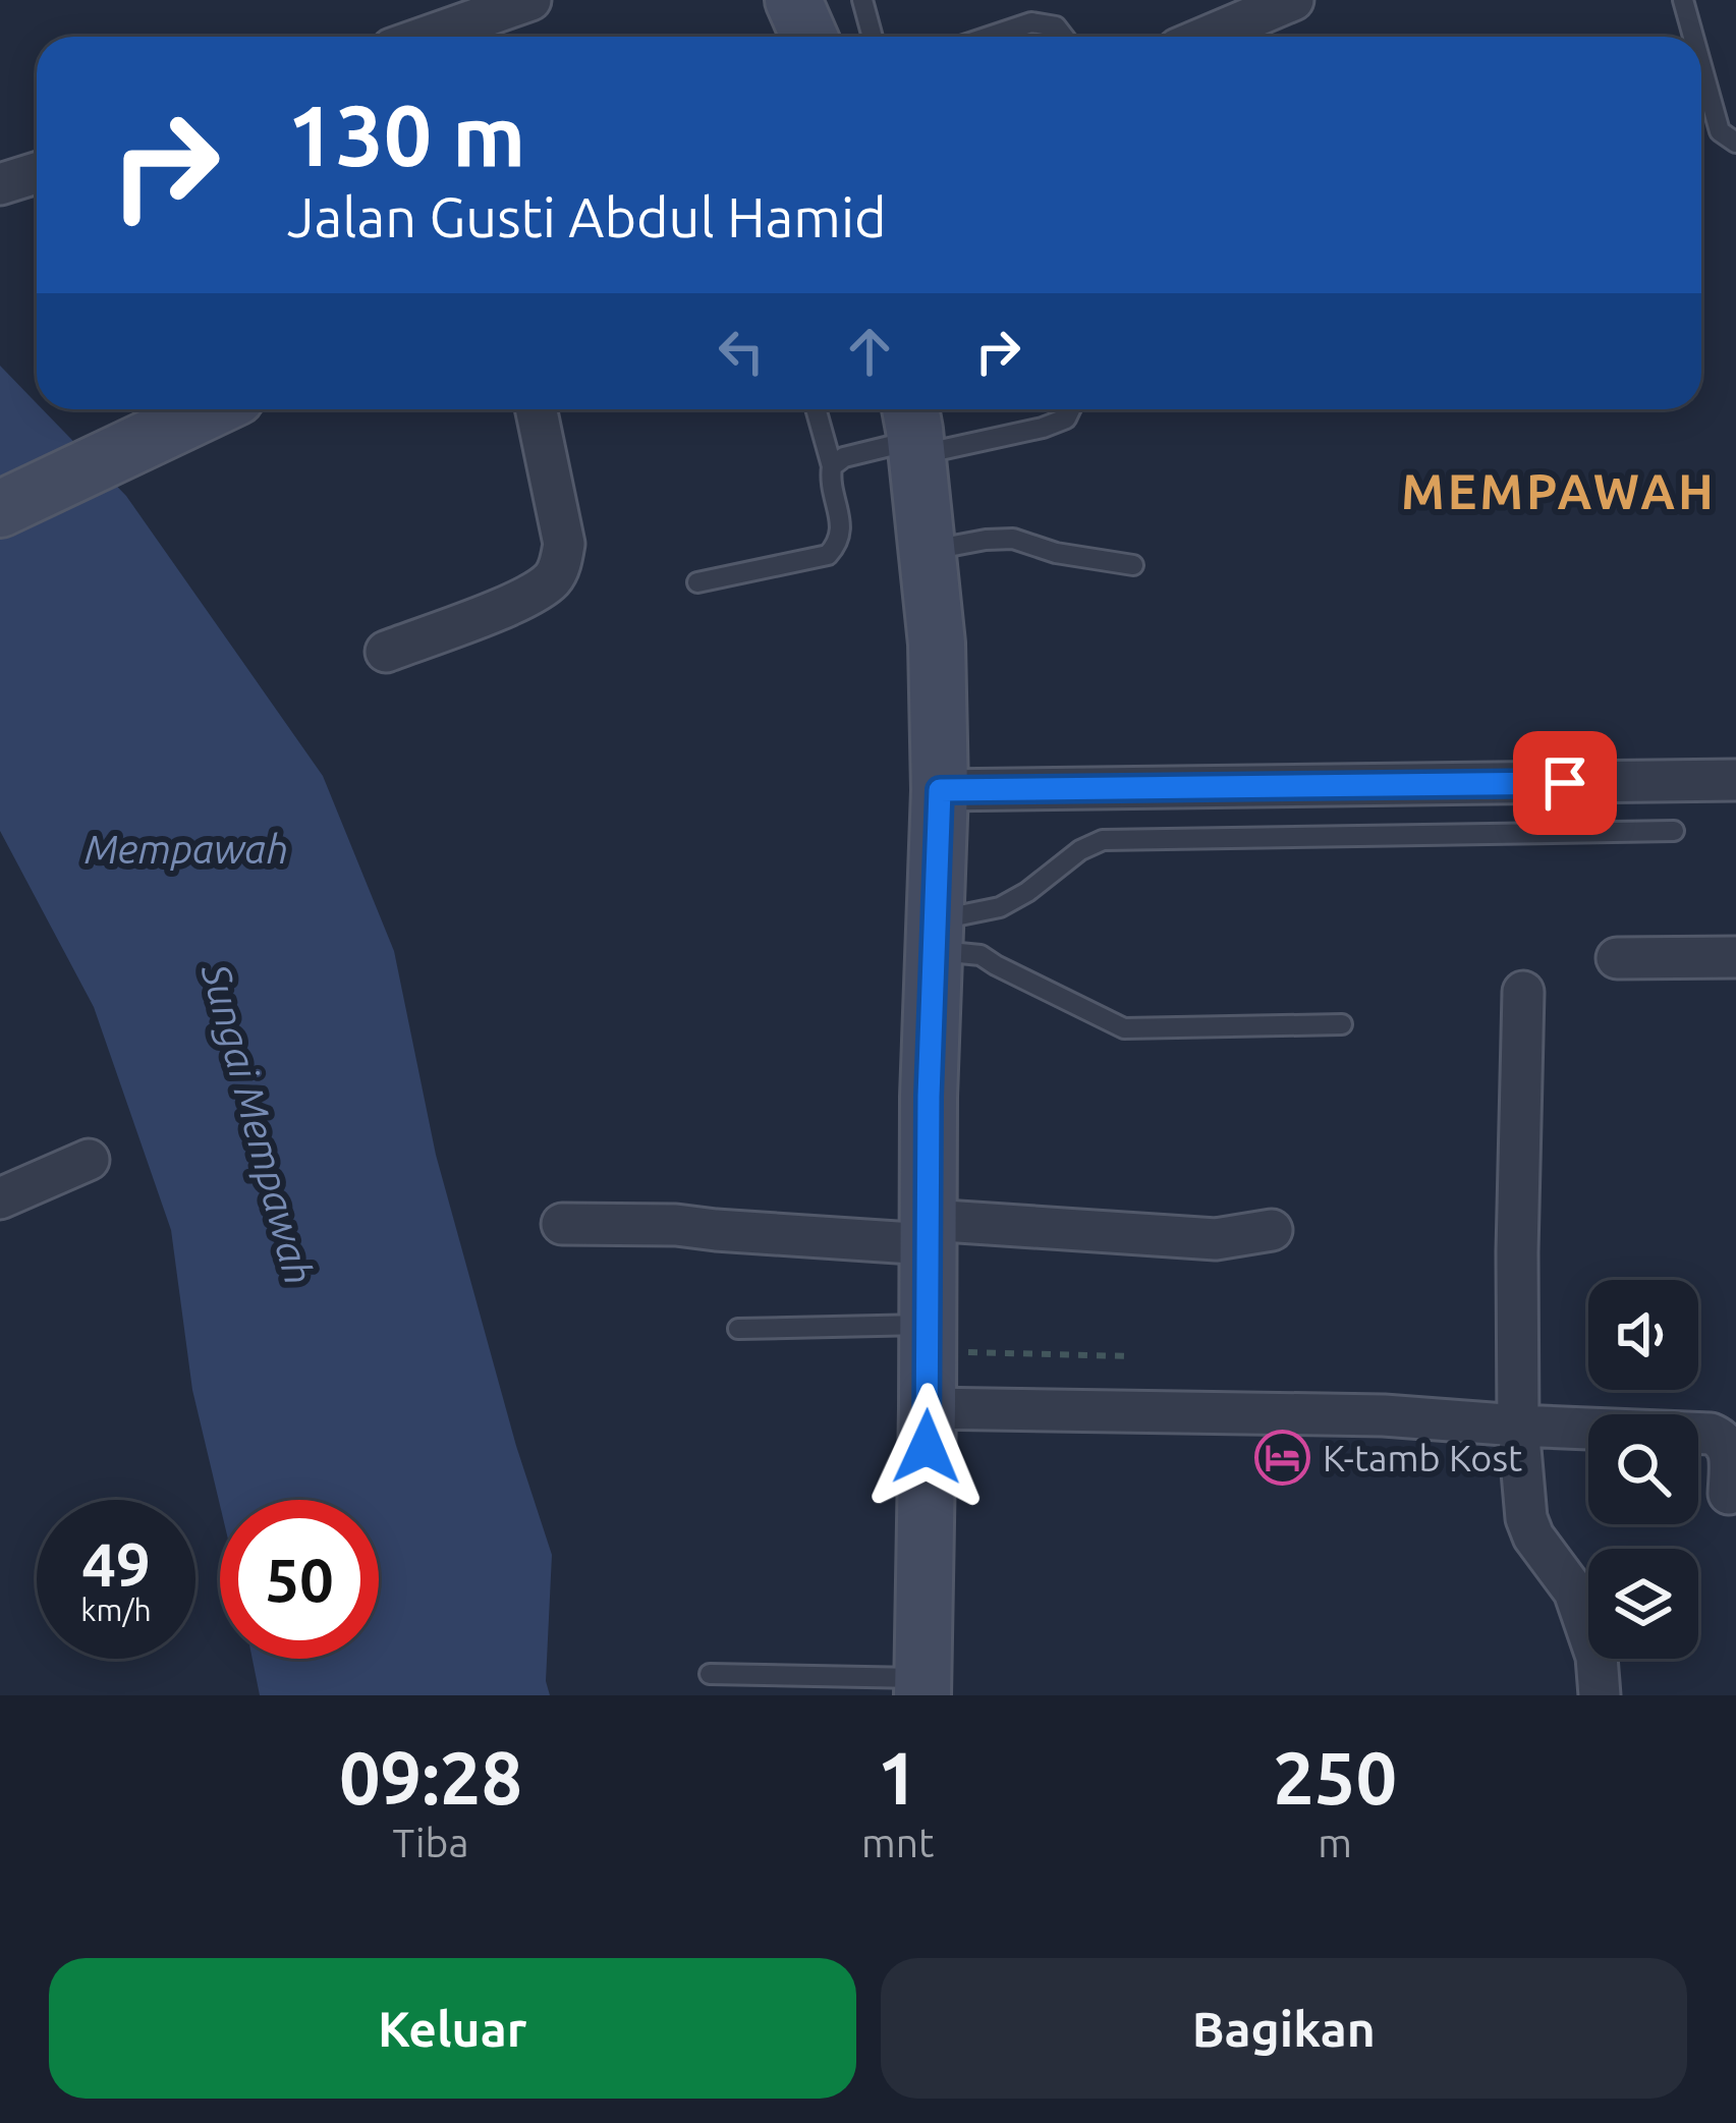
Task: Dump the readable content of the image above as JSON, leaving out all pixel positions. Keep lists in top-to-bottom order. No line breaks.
{"districts":["MEMPAWAH"],"water":["Mempawah","Sungai Mempawah"],"places":{"hotel":["K-tamb Kost"]},"page":{"turn":["130 m","Jalan Gusti Abdul Hamid"],"speed":"49 km/h","limit":"50","eta":["09:28","Tiba","1","mnt","250","m"],"buttons":["Keluar","Bagikan"]}}
